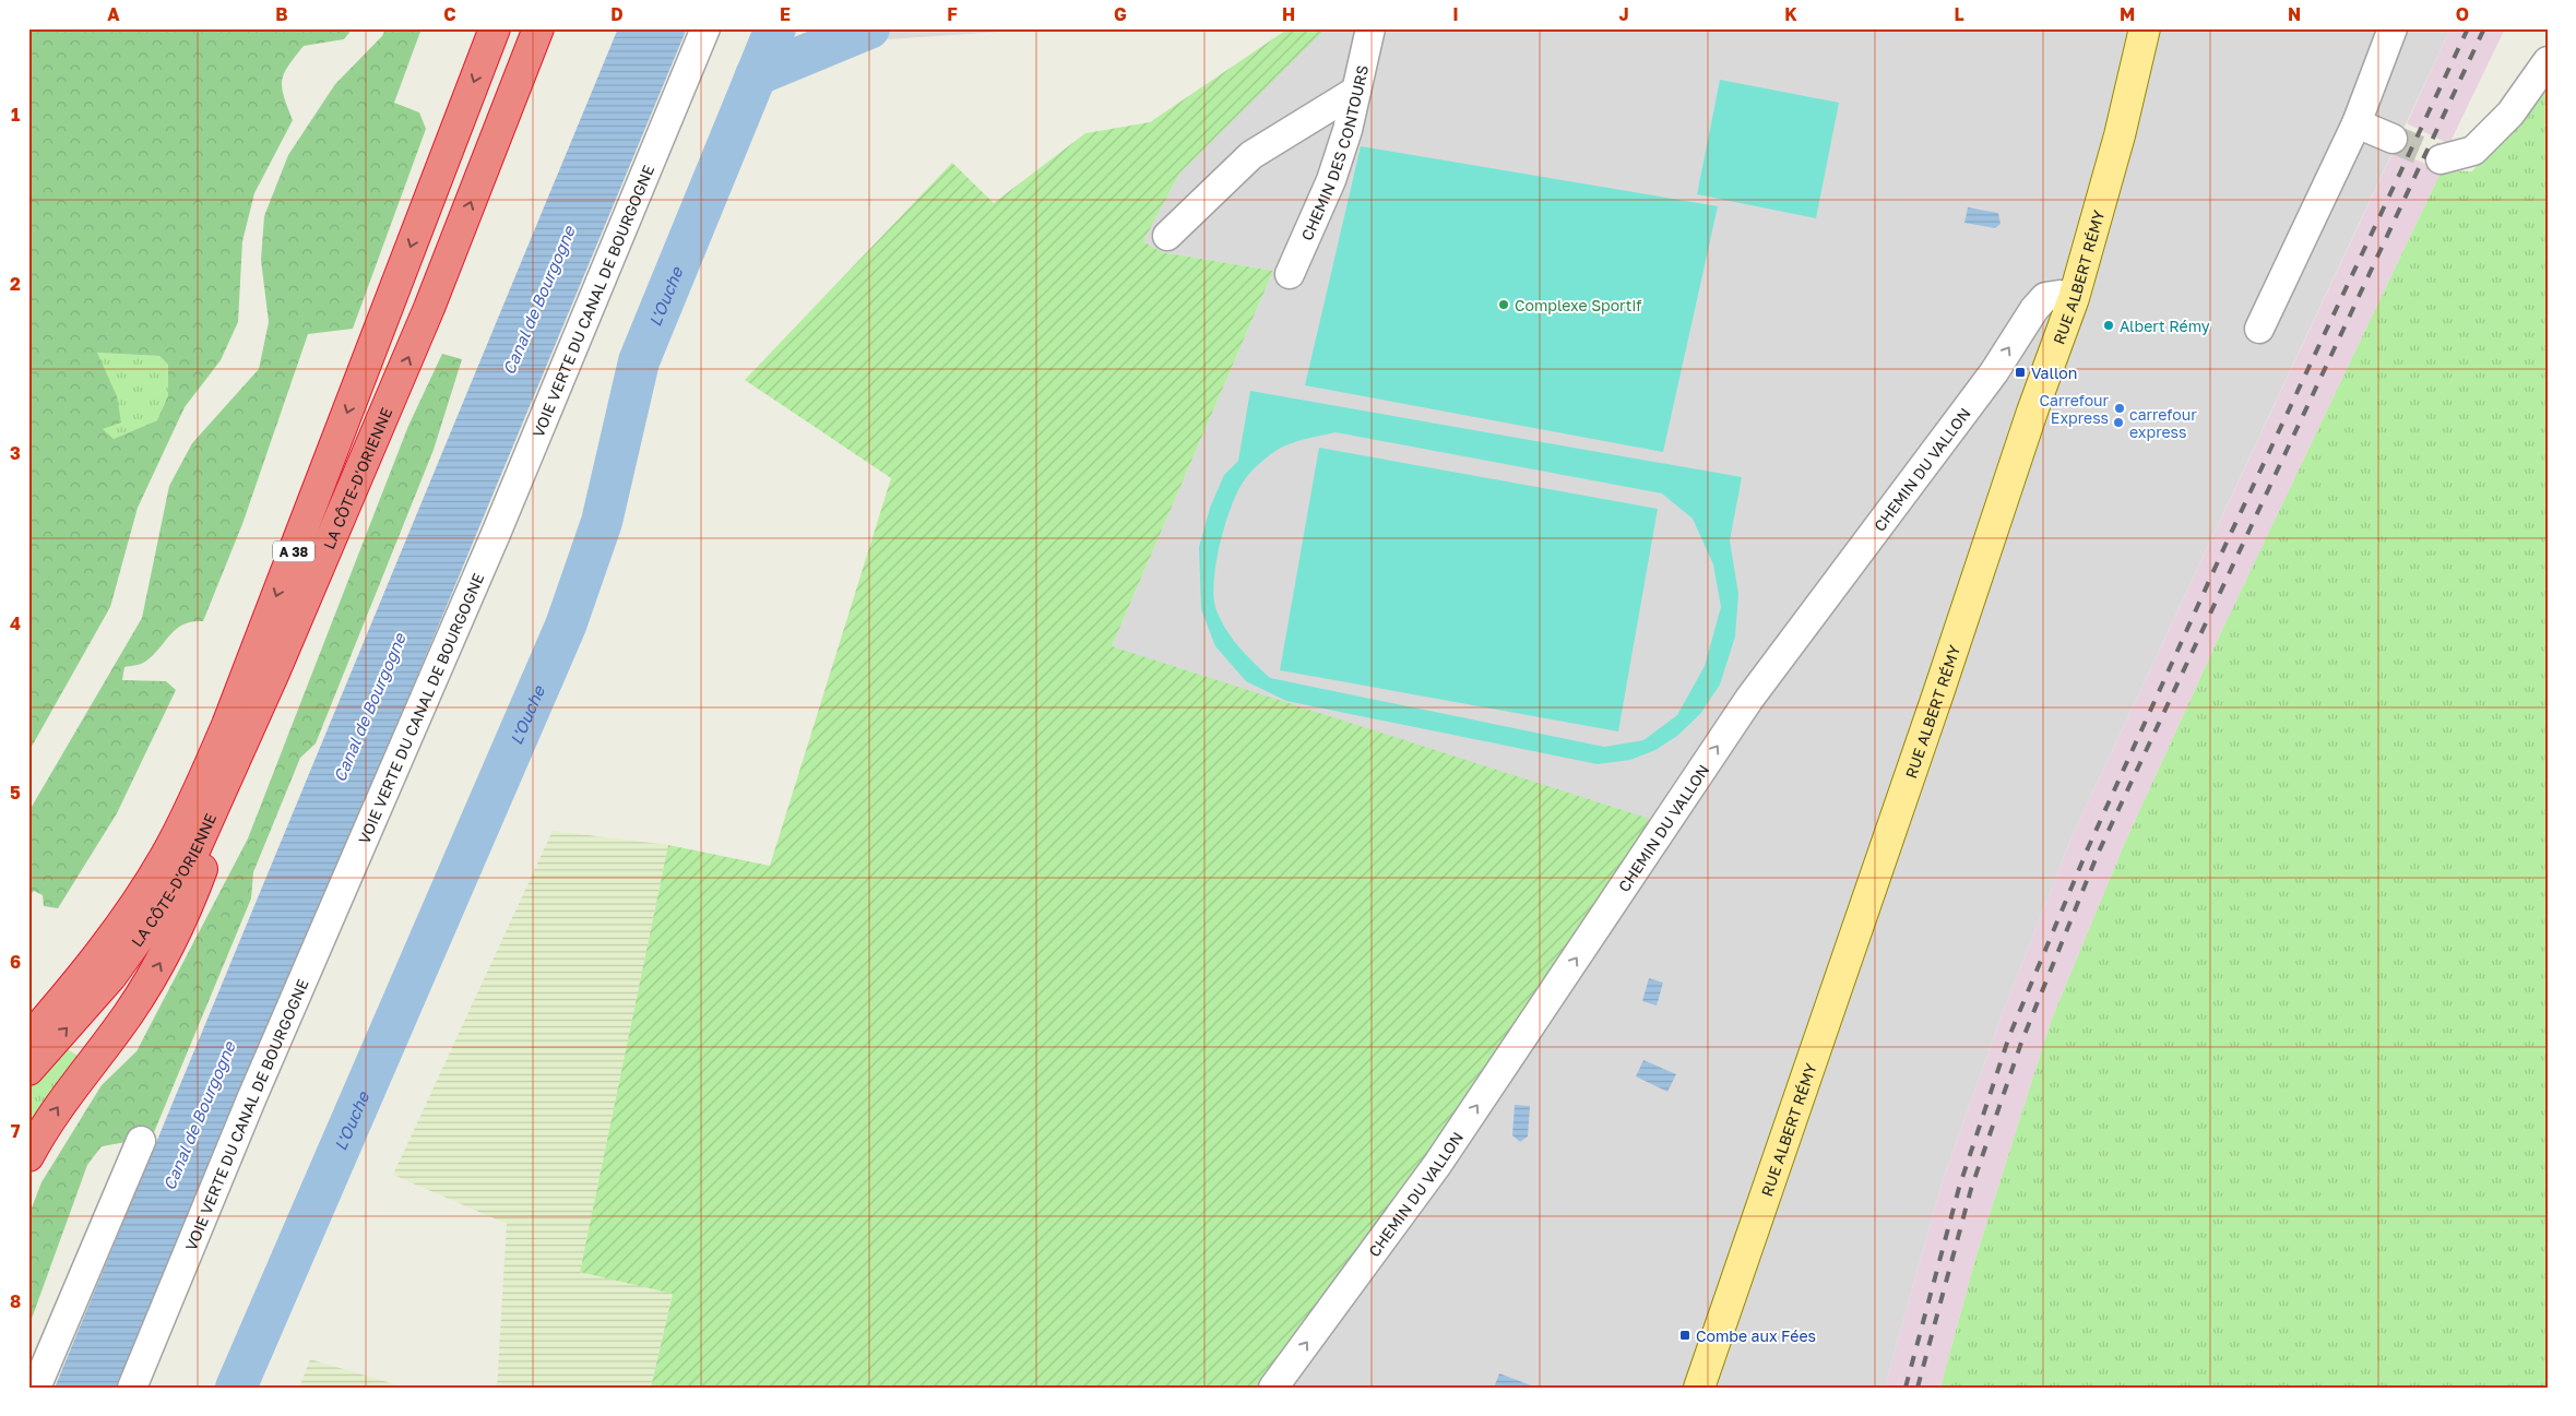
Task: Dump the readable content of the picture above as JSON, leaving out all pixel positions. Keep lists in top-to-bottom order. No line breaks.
{"streets":{"highway":["LA CÔTE-D'ORIENNE","A 38"],"main road":["RUE ALBERT RÉMY"],"street":["CHEMIN DES CONTOURS","VOIE VERTE DU CANAL DE BOURGOGNE","CHEMIN DU VALLON"]},"crossings":[["RUE ALBERT RÉMY","CHEMIN DU VALLON"]],"one_way":["CHEMIN DU VALLON"],"water":["L'Ouche","Canal de Bourgogne"],"places":{"other":["Complexe Sportif","Albert Rémy","Carrefour Express","carrefour express"],"transit":["Vallon","Combe aux Fées"]},"grid":{"columns":["A","B","C","D","E","F","G","H","I","J","K","L","M","N","O"],"rows":["1","2","3","4","5","6","7","8"]}}
